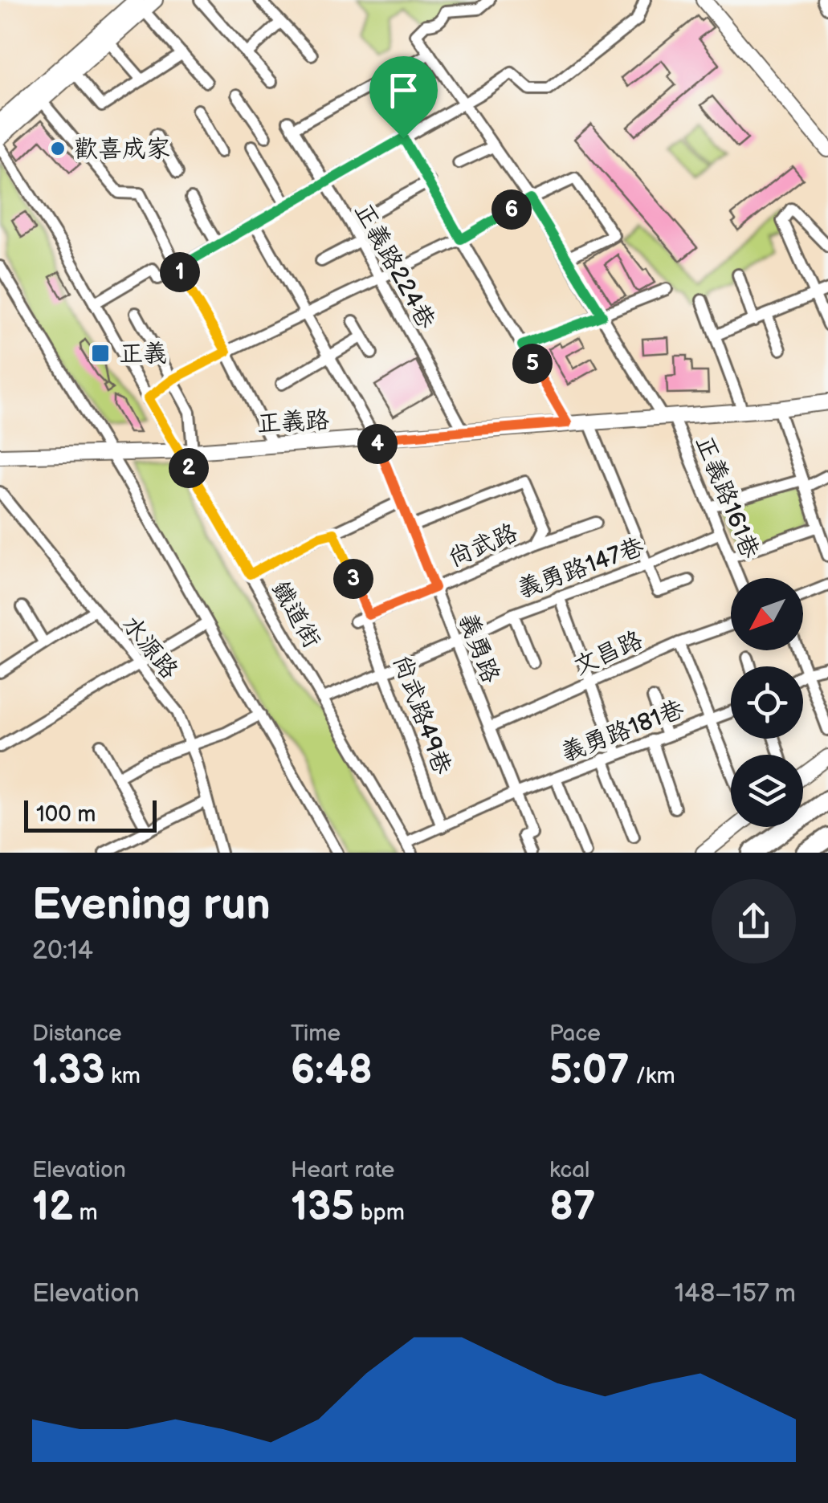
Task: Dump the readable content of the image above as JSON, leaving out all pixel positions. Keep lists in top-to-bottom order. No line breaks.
{"streets":{"street":["正義路224巷","正義路","正義路161巷","尚武路","義勇路147巷","鐵道街","水源路","義勇路","文昌路","尚武路49巷","義勇路181巷"]},"crossings":[["正義路224巷","正義路"],["正義路224巷","正義路161巷"],["正義路","正義路161巷"],["正義路","鐵道街"],["正義路","義勇路"],["正義路161巷","義勇路147巷"],["尚武路","義勇路"],["尚武路","尚武路49巷"],["義勇路147巷","鐵道街"],["義勇路147巷","義勇路"],["義勇路147巷","尚武路49巷"],["鐵道街","義勇路181巷"],["義勇路","文昌路"],["義勇路","義勇路181巷"],["尚武路49巷","義勇路181巷"]],"places":{"other":["歡喜成家"],"transit":["正義"]},"scale_bar":"100 m","north":"bottom left","page":{"pins":["6","1","5","4","2","3"],"scale":"100 m","heading":["Evening run","20:14"],"stats":[["Distance","1.33 km"],["Time","6:48"],["Pace","5:07 /km"],["Elevation","12 m"],["Heart rate","135 bpm"],["kcal","87"]],"chart":["Elevation","148–157 m"]}}
